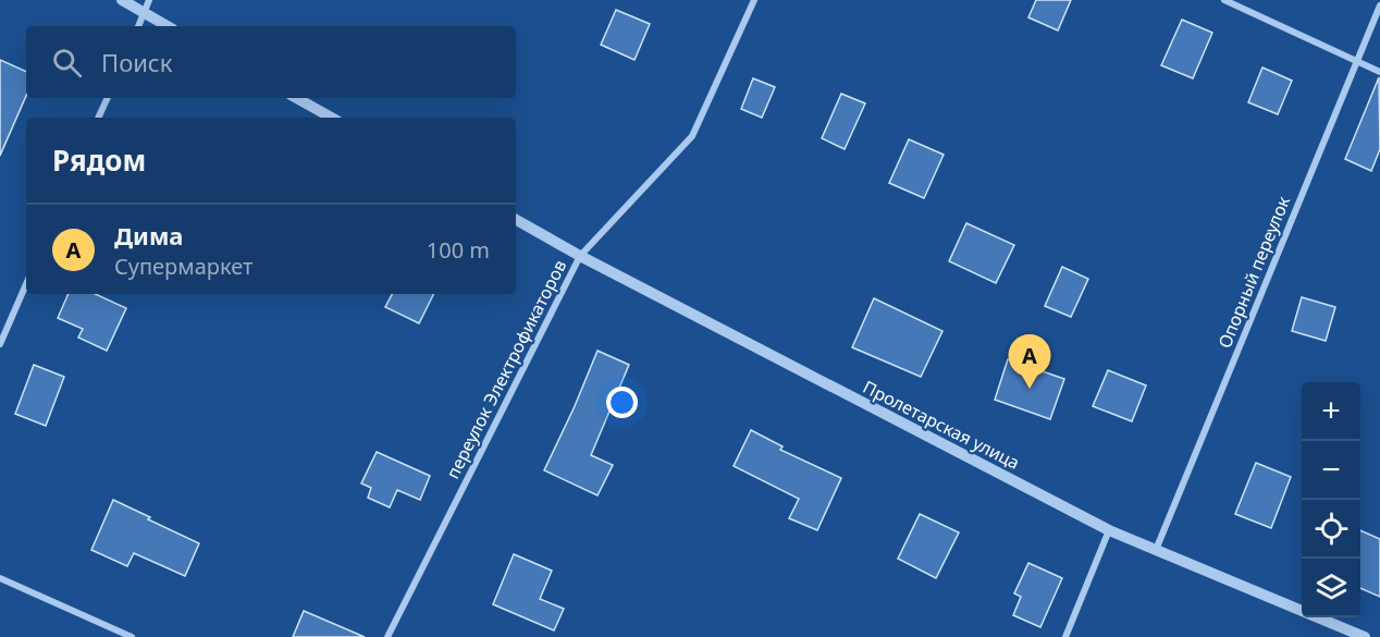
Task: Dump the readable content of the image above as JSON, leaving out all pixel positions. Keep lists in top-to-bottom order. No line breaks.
{"streets":{"street":["Опорный переулок","переулок Электрофикаторов","Пролетарская улица"]},"crossings":[["Опорный переулок","Пролетарская улица"],["переулок Электрофикаторов","Пролетарская улица"]],"page":{"search":"Поиск","heading":"Рядом","list":[{"mark":"A","name":"Дима","note":"Супермаркет","value":"100 m"}],"pins":"A","map_buttons":["+","−"]}}
